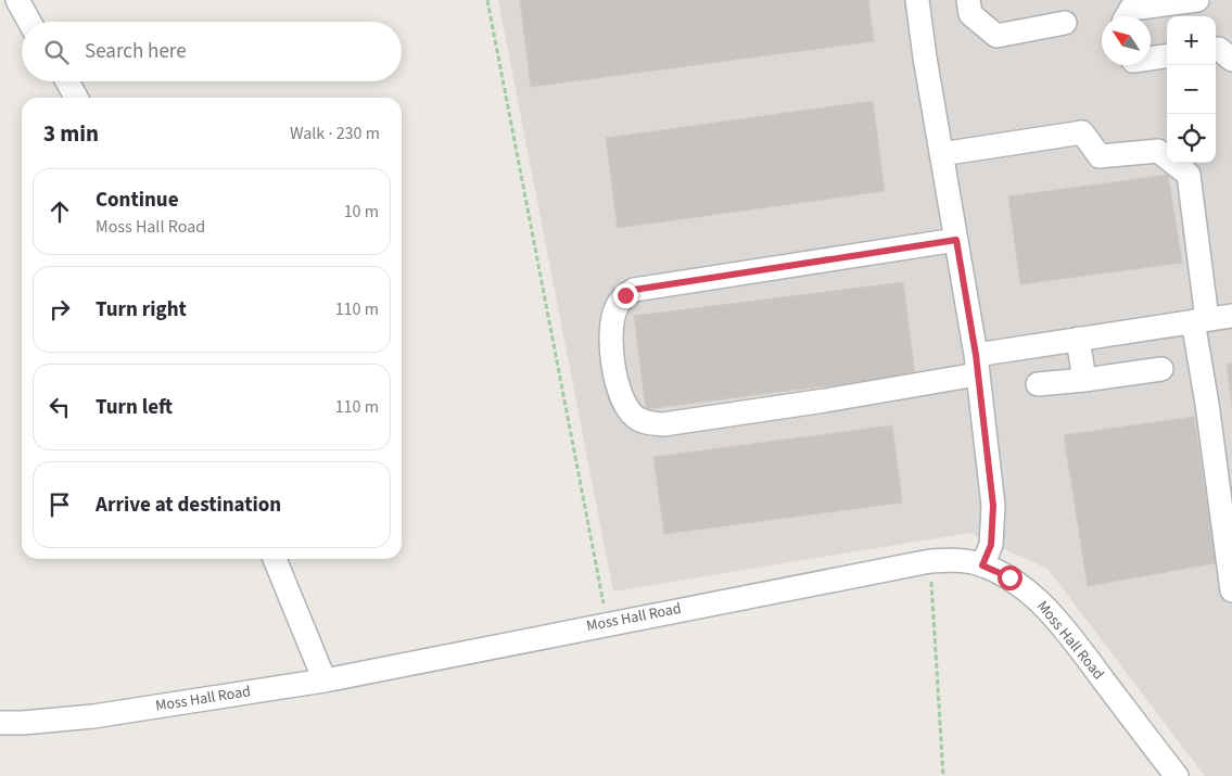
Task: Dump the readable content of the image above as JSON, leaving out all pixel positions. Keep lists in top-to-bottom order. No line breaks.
{"streets":{"street":["Moss Hall Road"]},"north":"top left","page":{"map_buttons":["+","−"],"search":"Search here","heading":["3 min","Walk · 230 m"],"list":[["Continue","Moss Hall Road","10 m"],["Turn right","110 m"],["Turn left","110 m"],"Arrive at destination"]}}
